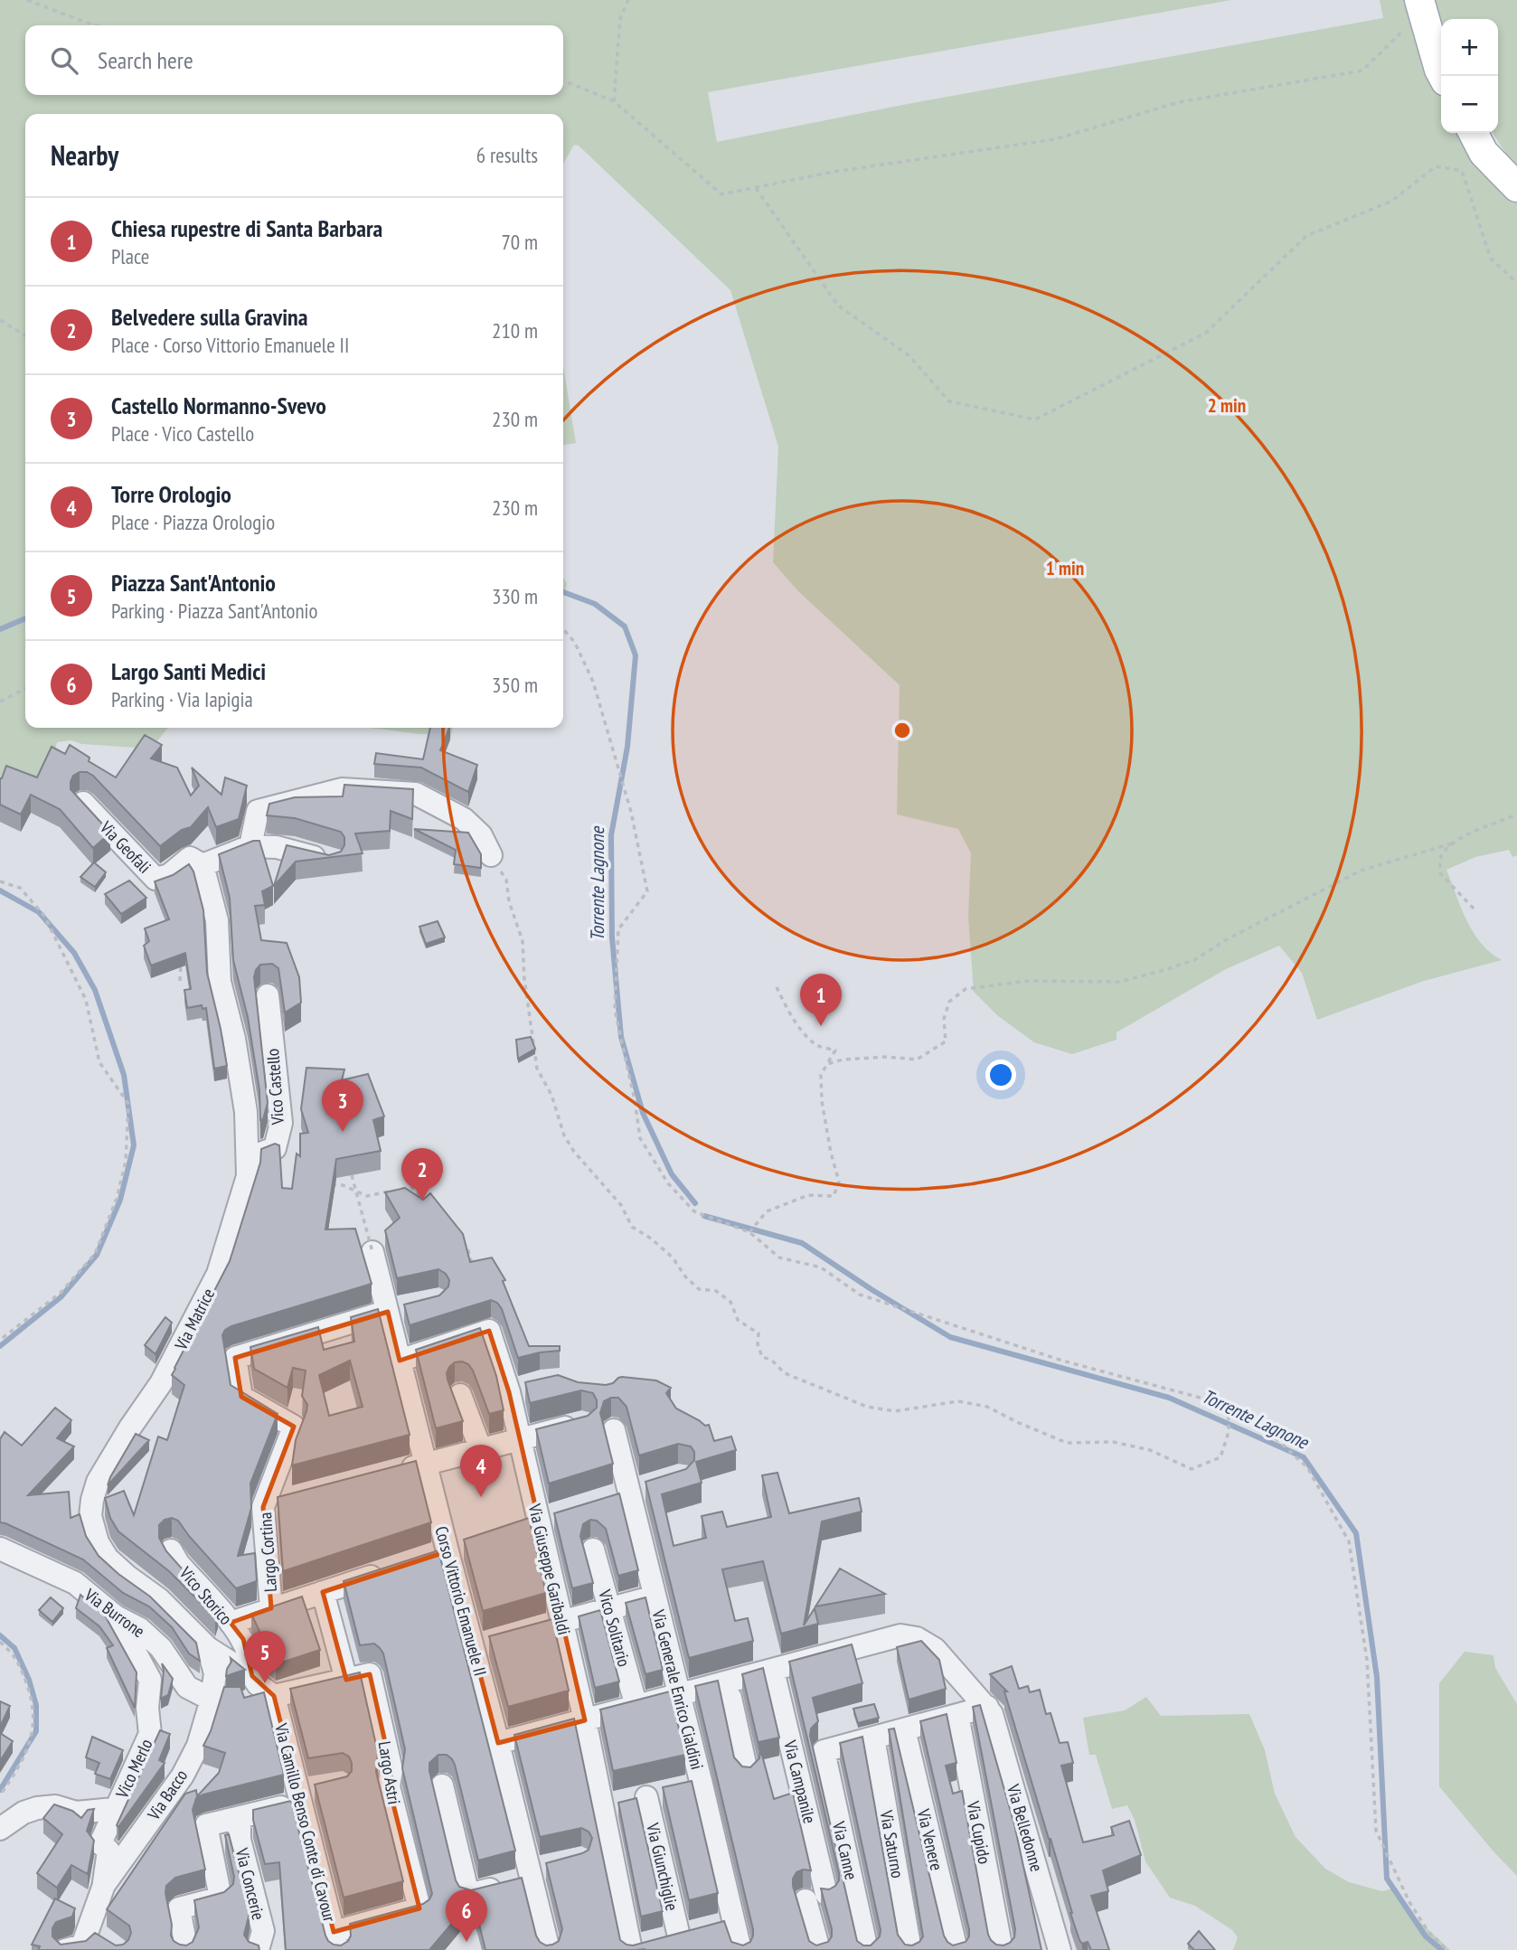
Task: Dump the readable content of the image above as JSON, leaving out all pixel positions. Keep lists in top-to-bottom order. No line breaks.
{"streets":{"street":["Via Geofali","Vico Castello","Via Matrice","Largo Cortina","Via Giuseppe Garibaldi","Vico Storico","Corso Vittorio Emanuele II","Via Burrone","Vico Solitario","Via Generale Enrico Cialdini","Vico Merlo","Largo Astri","Via Campanile","Via Bacco","Via Camillo Benso Conte di Cavour","Via Belledonne","Via Cupido","Via Venere","Via Saturno","Via Canne","Via Giunchiglie","Via Concerie"]},"crossings":[["Via Geofali","Via Matrice"],["Vico Castello","Via Matrice"],["Via Matrice","Vico Storico"],["Via Matrice","Via Bacco"],["Via Matrice","Via Camillo Benso Conte di Cavour"],["Largo Cortina","Corso Vittorio Emanuele II"],["Via Giuseppe Garibaldi","Corso Vittorio Emanuele II"],["Vico Storico","Via Camillo Benso Conte di Cavour"],["Via Burrone","Vico Merlo"],["Via Burrone","Via Bacco"],["Vico Merlo","Via Bacco"],["Largo Astri","Via Camillo Benso Conte di Cavour"],["Via Saturno","Via Canne"]],"water":["Torrente Lagnone"],"page":{"map_buttons":["+","−"],"search":"Search here","heading":["Nearby","6 results"],"list":[{"mark":"1","name":"Chiesa rupestre di Santa Barbara","note":"Place","value":"70 m"},{"mark":"2","name":"Belvedere sulla Gravina","note":"Place · Corso Vittorio Emanuele II","value":"210 m"},{"mark":"3","name":"Castello Normanno-Svevo","note":"Place · Vico Castello","value":"230 m"},{"mark":"4","name":"Torre Orologio","note":"Place · Piazza Orologio","value":"230 m"},{"mark":"5","name":"Piazza Sant'Antonio","note":"Parking · Piazza Sant'Antonio","value":"330 m"},{"mark":"6","name":"Largo Santi Medici","note":"Parking · Via Iapigia","value":"350 m"}],"pins":["1","3","2","4","5","6"]},"rings":["2 min","1 min"]}
